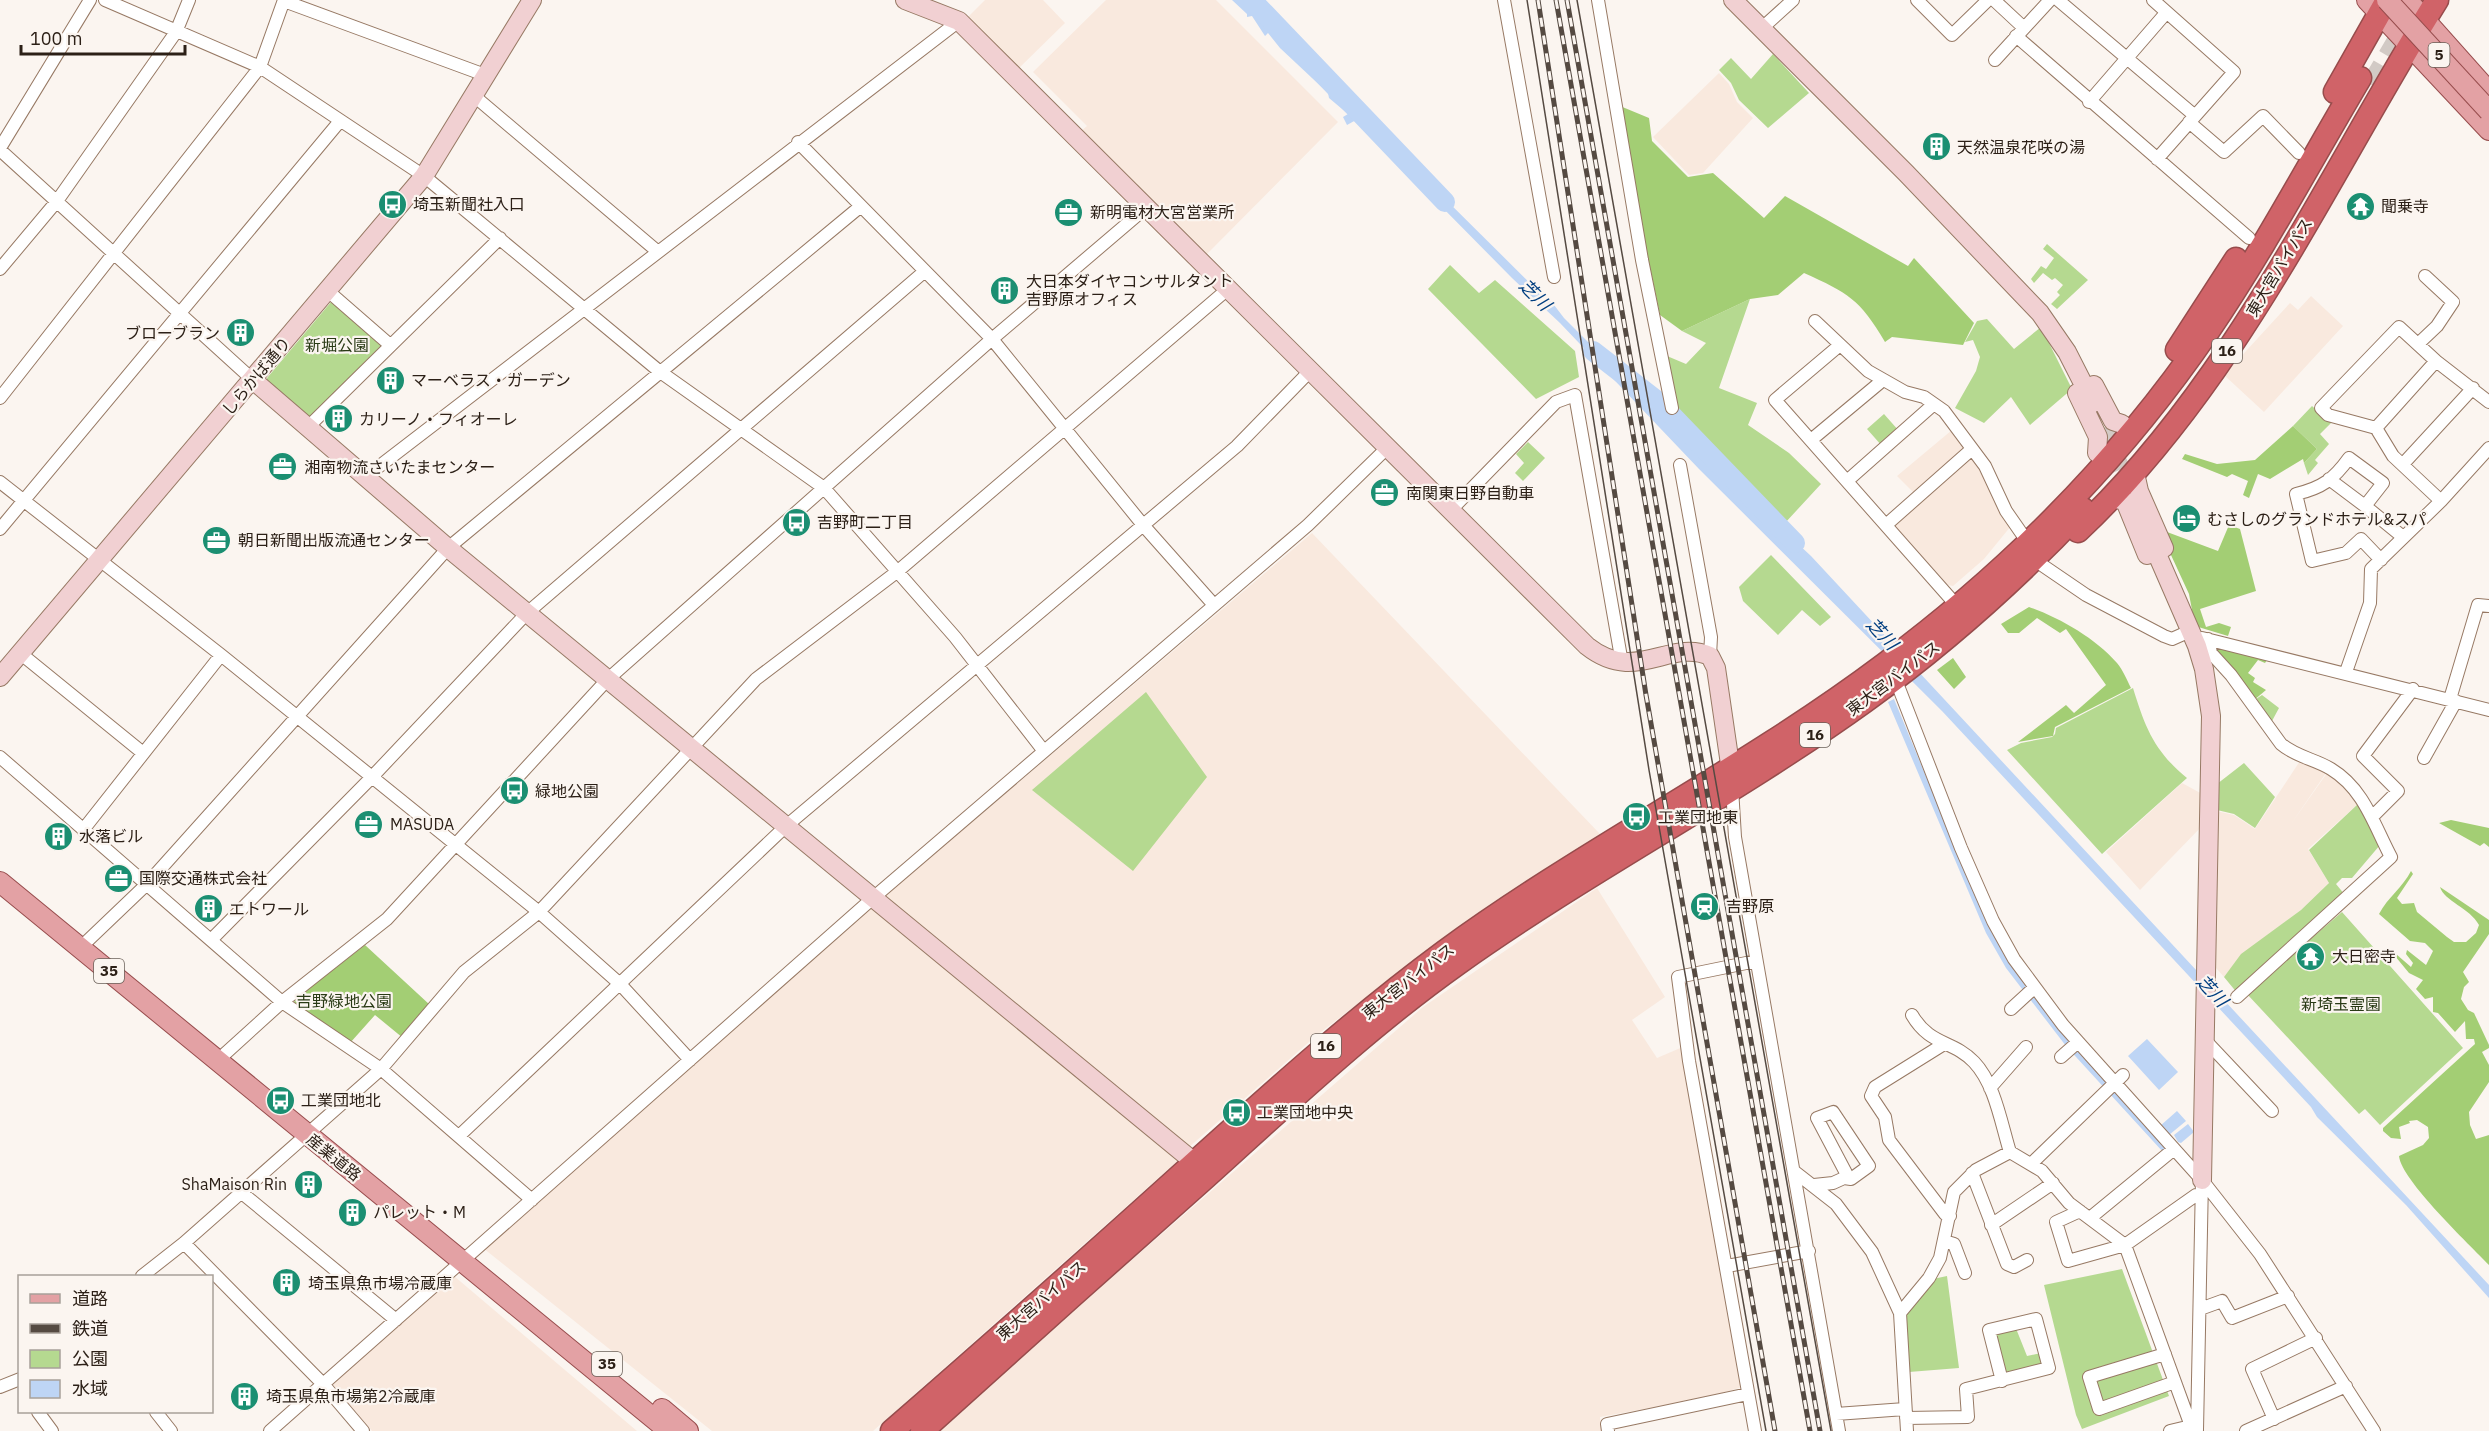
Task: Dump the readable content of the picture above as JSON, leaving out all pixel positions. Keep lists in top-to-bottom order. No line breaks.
{"streets":{"highway":["東大宮バイパス","16"],"main road":["5","35","産業道路"],"street":["しらかば通り"]},"crossings":[["5","東大宮バイパス"],["35","産業道路"]],"water":["芝川"],"parks":["新堀公園","吉野緑地公園","新埼玉霊園"],"places":{"building":["天然温泉花咲の湯","大日本ダイヤコンサルタント 吉野原オフィス","ブローブラン","マーベラス・ガーデン","カリーノ・フィオーレ","水落ビル","エトワール","ShaMaison Rin","パレット・M","埼玉県魚市場冷蔵庫","埼玉県魚市場第2冷蔵庫"],"bus stop":["埼玉新聞社入口","吉野町二丁目","緑地公園","工業団地東","工業団地北","工業団地中央"],"temple":["聞乗寺","大日密寺"],"office":["新明電材大宮営業所","湘南物流さいたまセンター","南関東日野自動車","朝日新聞出版流通センター","MASUDA","国際交通株式会社"],"hotel":["むさしのグランドホテル&スパ"],"station":["吉野原"]},"legend":["道路","鉄道","公園","水域"],"scale_bar":"100 m"}
